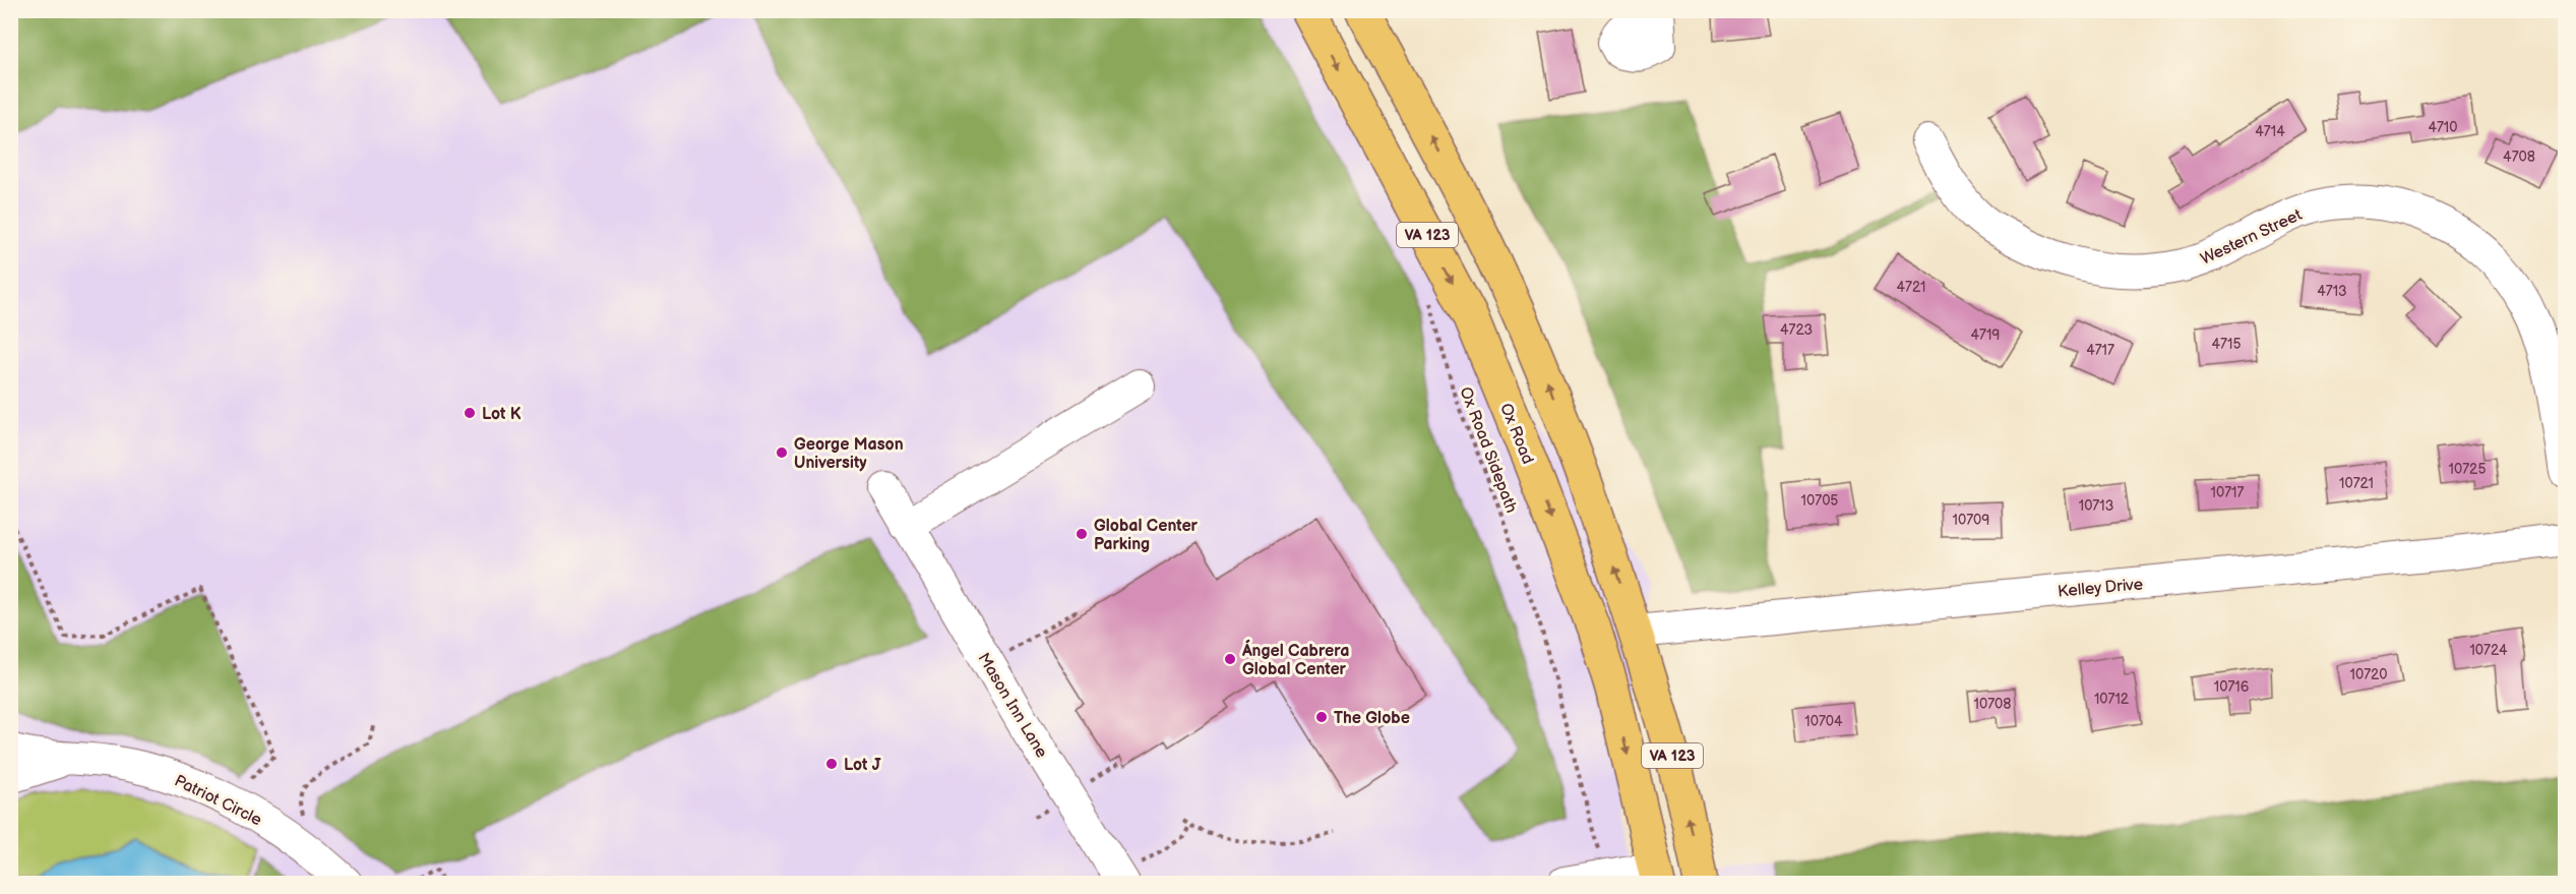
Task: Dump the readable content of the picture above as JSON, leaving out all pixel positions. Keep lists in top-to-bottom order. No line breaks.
{"streets":{"main road":["VA 123","Ox Road"],"street":["Western Street","Kelley Drive","Mason Inn Lane","Patriot Circle"],"path":["Ox Road Sidepath"]},"crossings":[["VA 123","Kelley Drive"]],"places":["Lot K","George Mason University","Global Center Parking","Ángel Cabrera Global Center","The Globe","Lot J"],"house_numbers":["4710","4714","4708","4721","4713","4723","4719","4715","4717","10725","10721","10717","10705","10713","10709","10724","10720","10716","10712","10708","10704"]}
